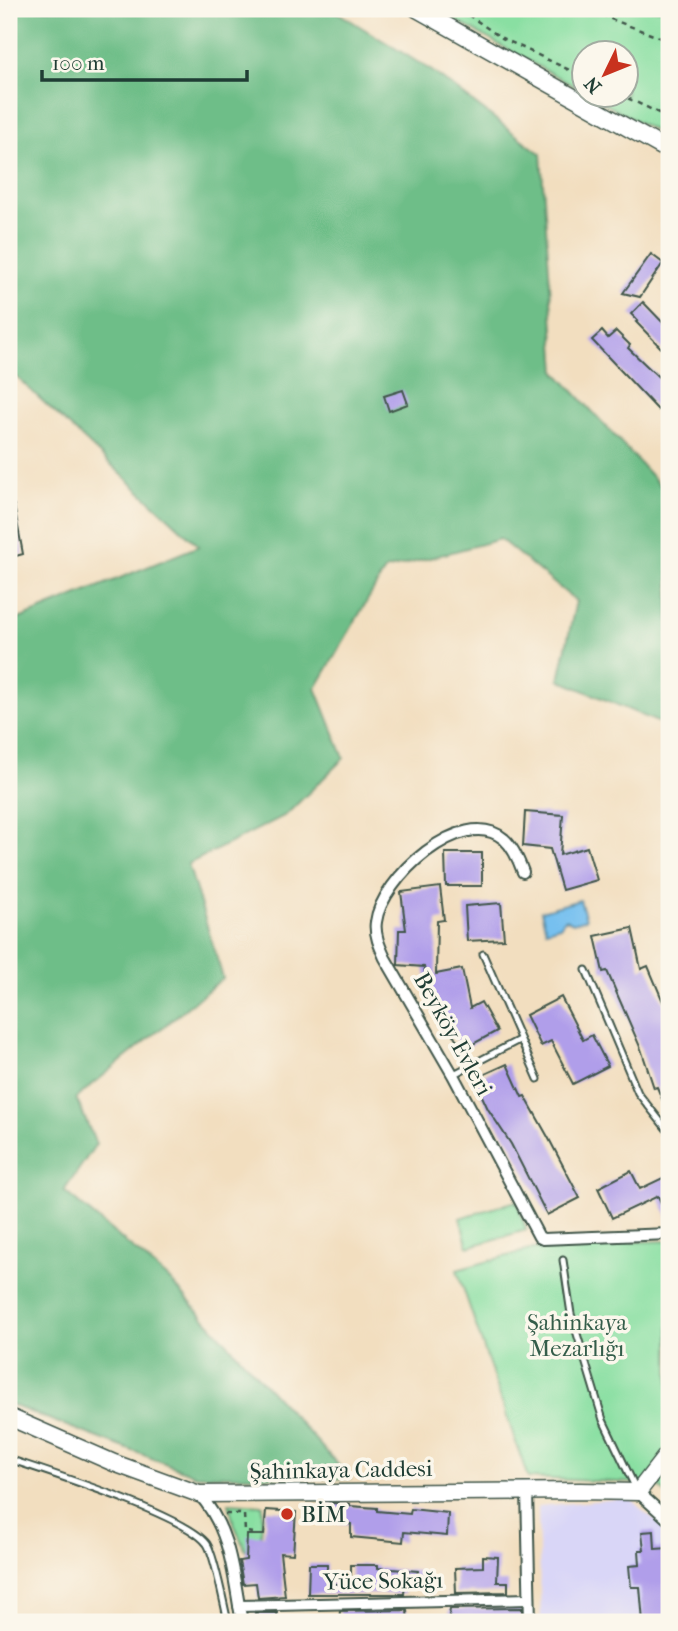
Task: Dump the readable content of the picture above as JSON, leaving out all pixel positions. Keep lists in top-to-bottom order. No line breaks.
{"streets":{"street":["Beyköy Evleri","Şahinkaya Caddesi","Yüce Sokağı"]},"parks":["Şahinkaya Mezarlığı"],"places":["BİM"],"scale_bar":"100 m","north":"bottom left"}
